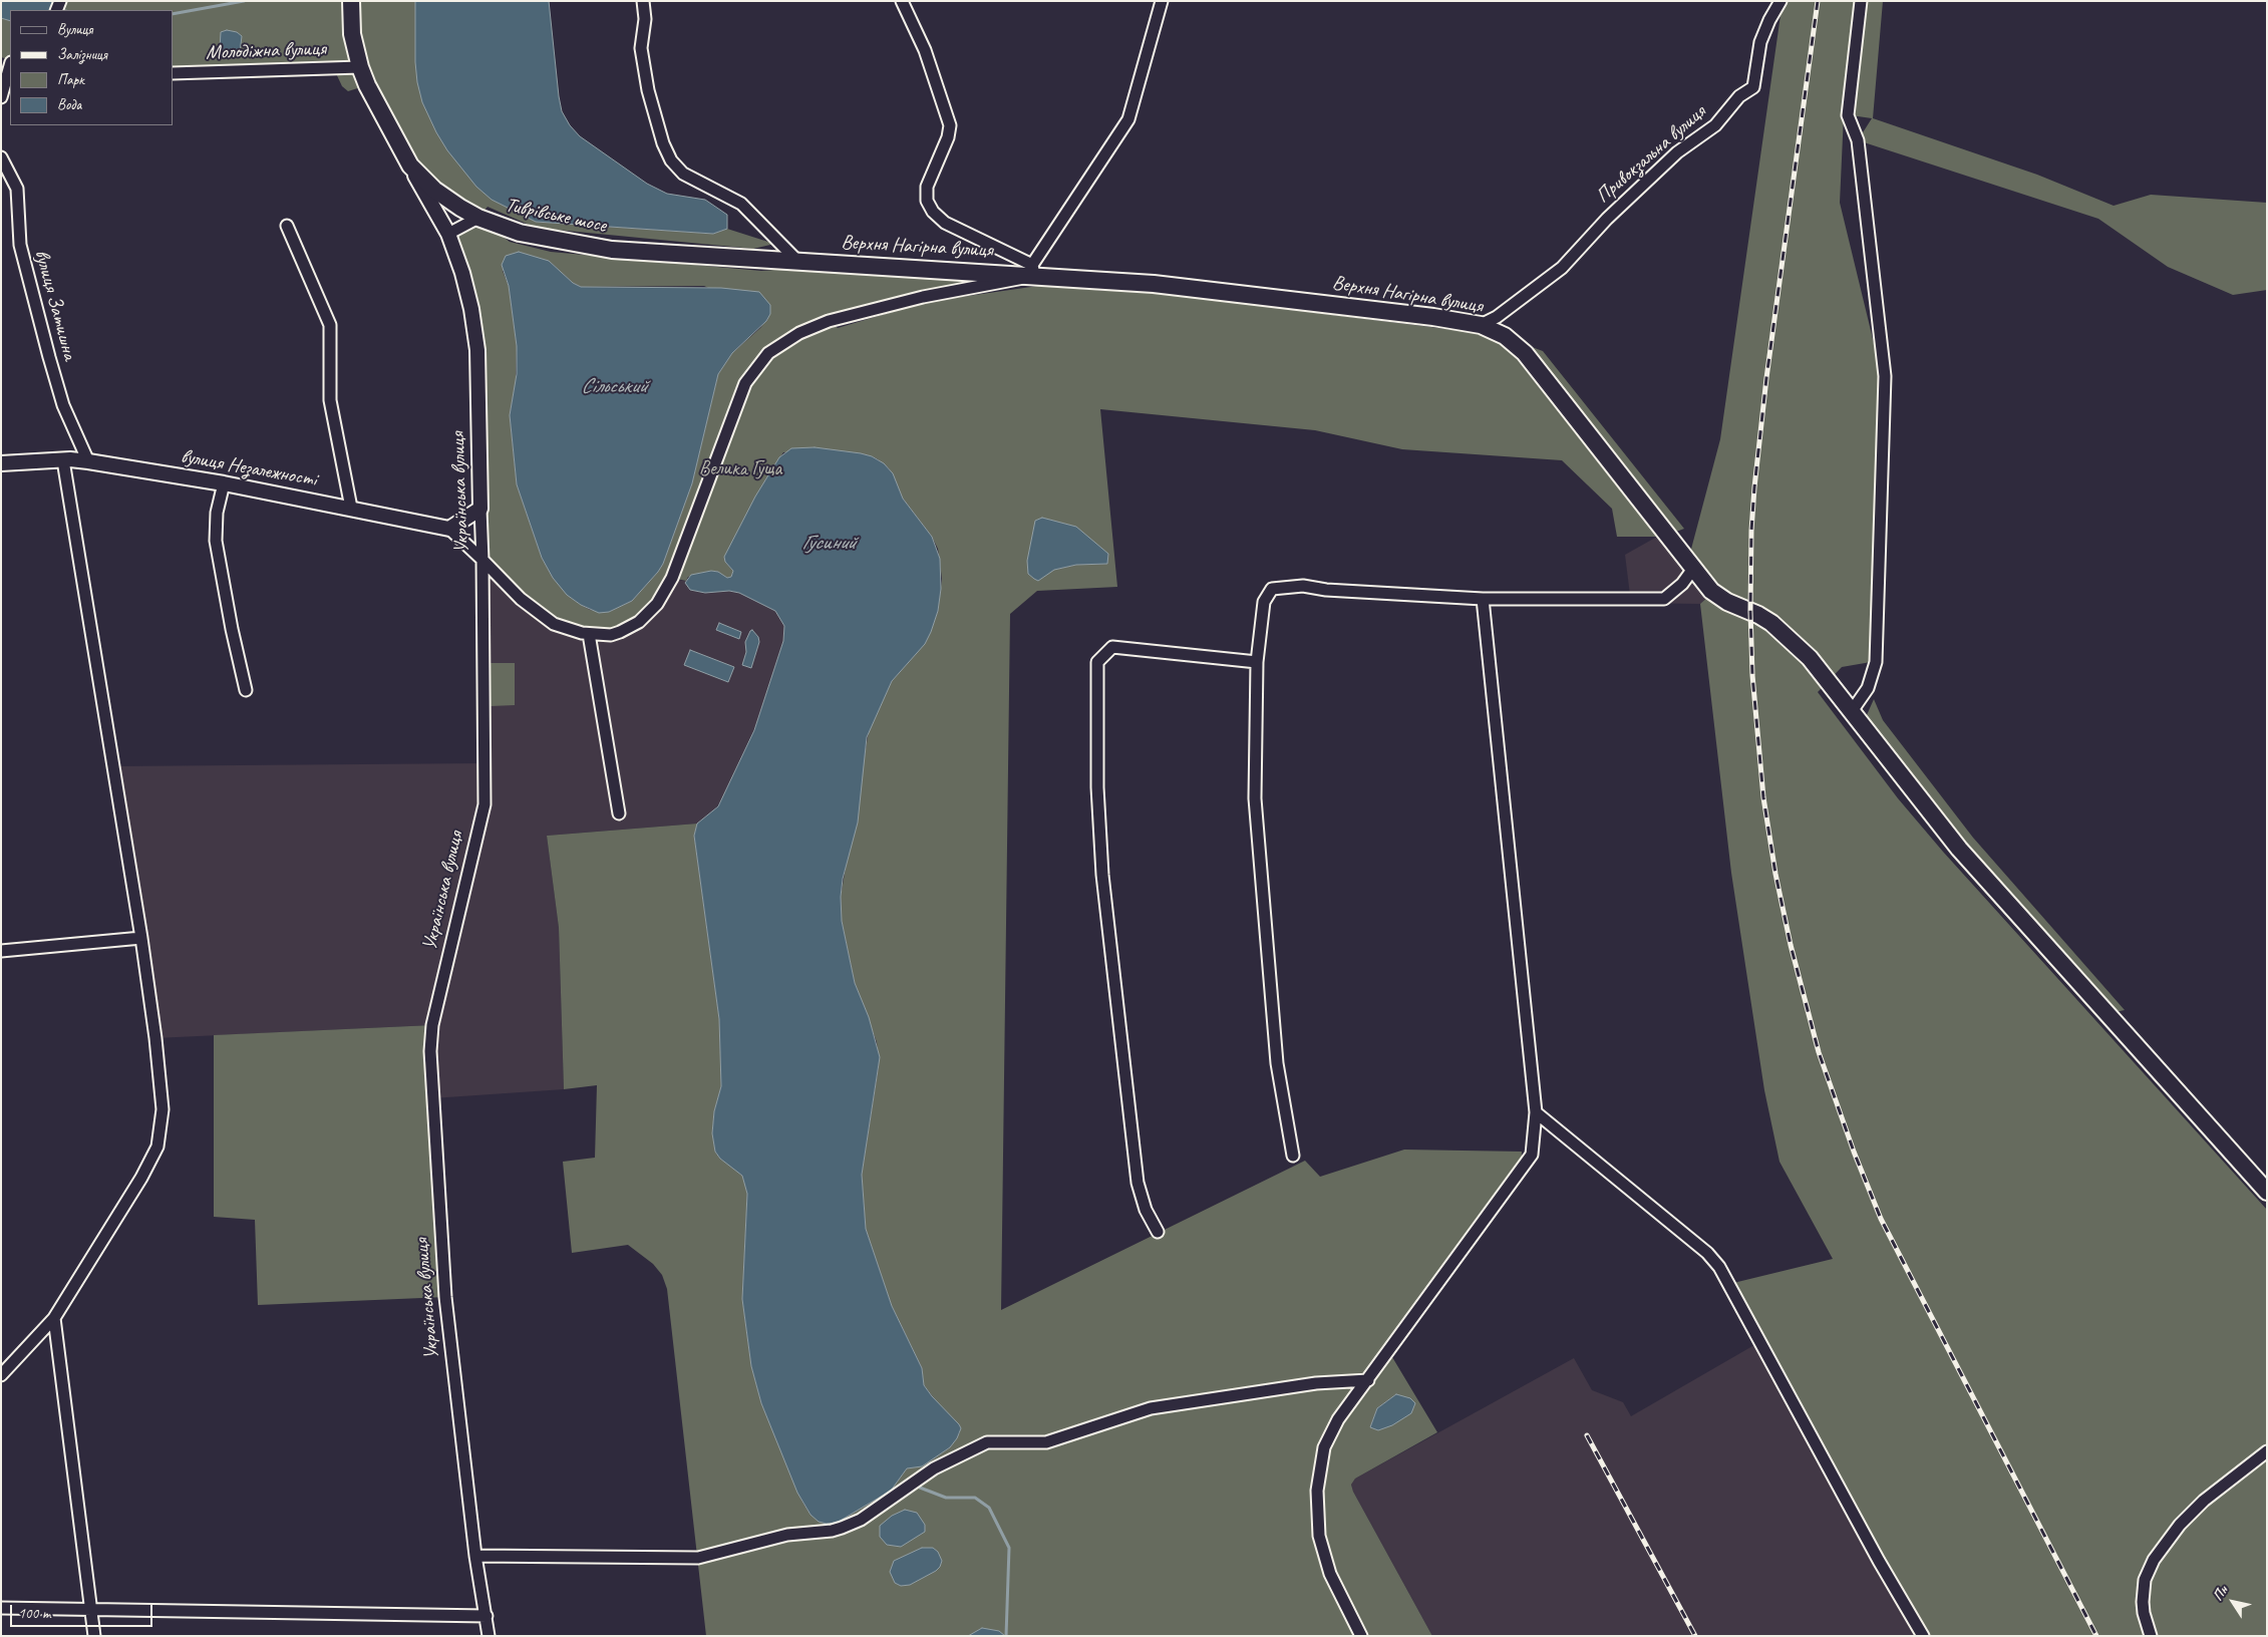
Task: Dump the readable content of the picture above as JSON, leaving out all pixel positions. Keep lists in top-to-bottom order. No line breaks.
{"streets":{"main road":["Тиврівське шосе","Верхня Нагірна вулиця"],"street":["Молодіжна вулиця","Привокзальна вулиця","вулиця Затишна","вулиця Незалежності","Українська вулиця"]},"crossings":[["Молодіжна вулиця","Тиврівське шосе"],["Привокзальна вулиця","Верхня Нагірна вулиця"],["Тиврівське шосе","Верхня Нагірна вулиця"],["Тиврівське шосе","Українська вулиця"],["вулиця Затишна","вулиця Незалежності"]],"water":["Сільський","Гусиний"],"parks":["Велика Гуща"],"legend":["Вулиця","Залізниця","Парк","Вода"],"scale_bar":"100 m","north":"top left"}
